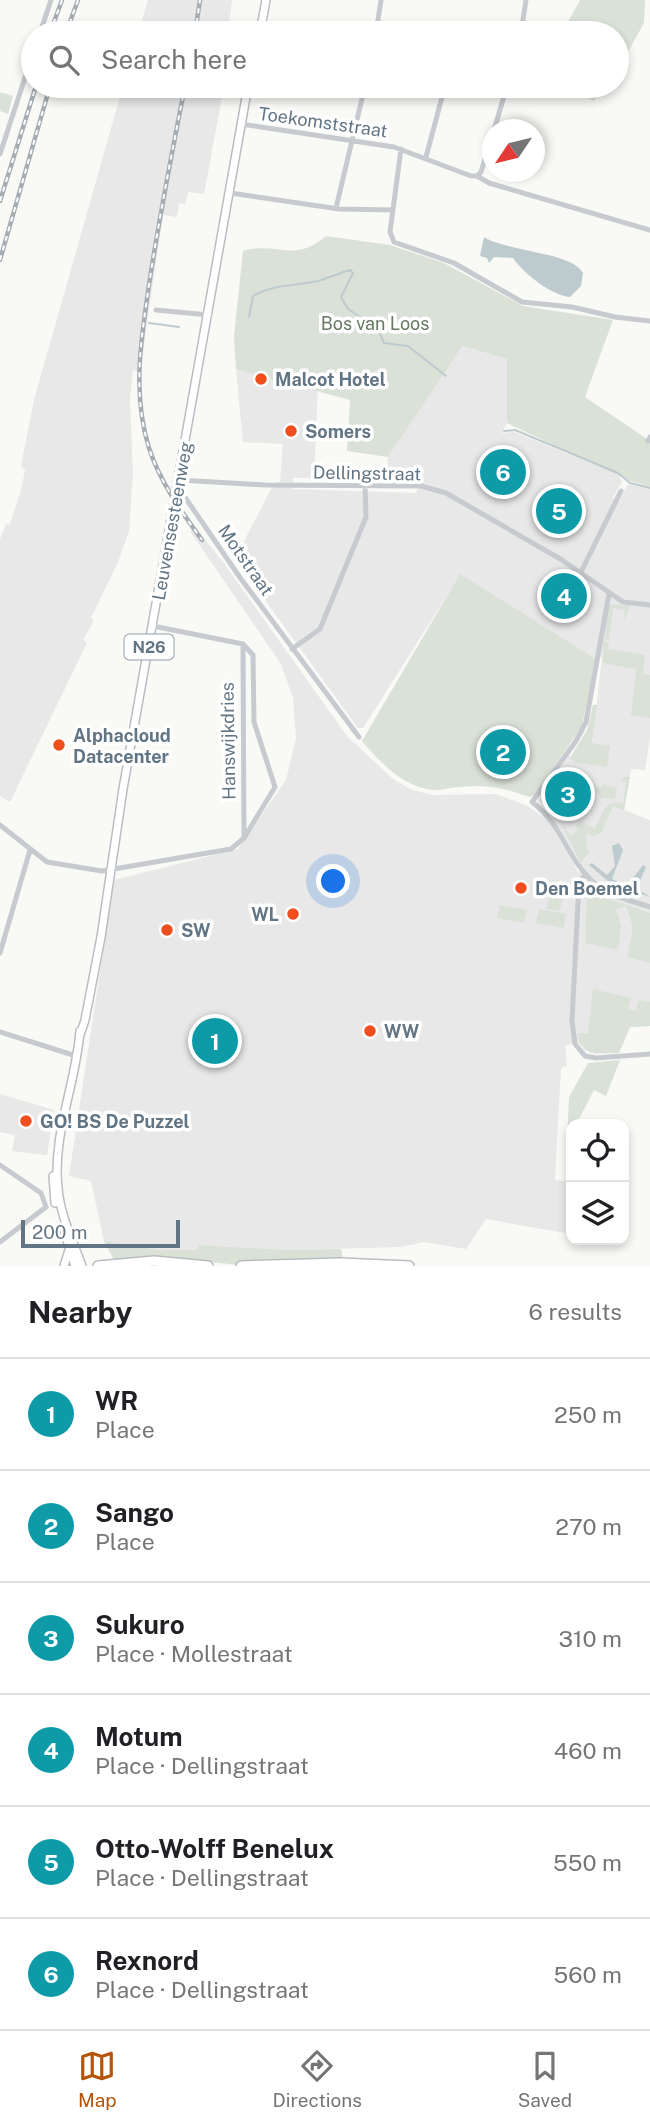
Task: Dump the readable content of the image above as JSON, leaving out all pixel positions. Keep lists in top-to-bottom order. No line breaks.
{"streets":{"main road":["Leuvensesteenweg","N26"],"street":["Toekomststraat","Dellingstraat","Motstraat","Hanswijkdries"]},"crossings":[["Toekomststraat","Leuvensesteenweg"],["Dellingstraat","Leuvensesteenweg"],["Dellingstraat","Motstraat"],["Leuvensesteenweg","Motstraat"]],"parks":["Bos van Loos"],"places":["Malcot Hotel","Somers","Alphacloud Datacenter","Den Boemel","WL","SW","WW","GO! BS De Puzzel"],"scale_bar":"200 m","north":"bottom left","page":{"search":"Search here","pins":["6","5","4","2","3","1"],"scale":"200 m","heading":["Nearby","6 results"],"list":[{"mark":"1","name":"WR","note":"Place","value":"250 m"},{"mark":"2","name":"Sango","note":"Place","value":"270 m"},{"mark":"3","name":"Sukuro","note":"Place · Mollestraat","value":"310 m"},{"mark":"4","name":"Motum","note":"Place · Dellingstraat","value":"460 m"},{"mark":"5","name":"Otto-Wolff Benelux","note":"Place · Dellingstraat","value":"550 m"},{"mark":"6","name":"Rexnord","note":"Place · Dellingstraat","value":"560 m"}],"nav":["Map","Directions","Saved"]}}
